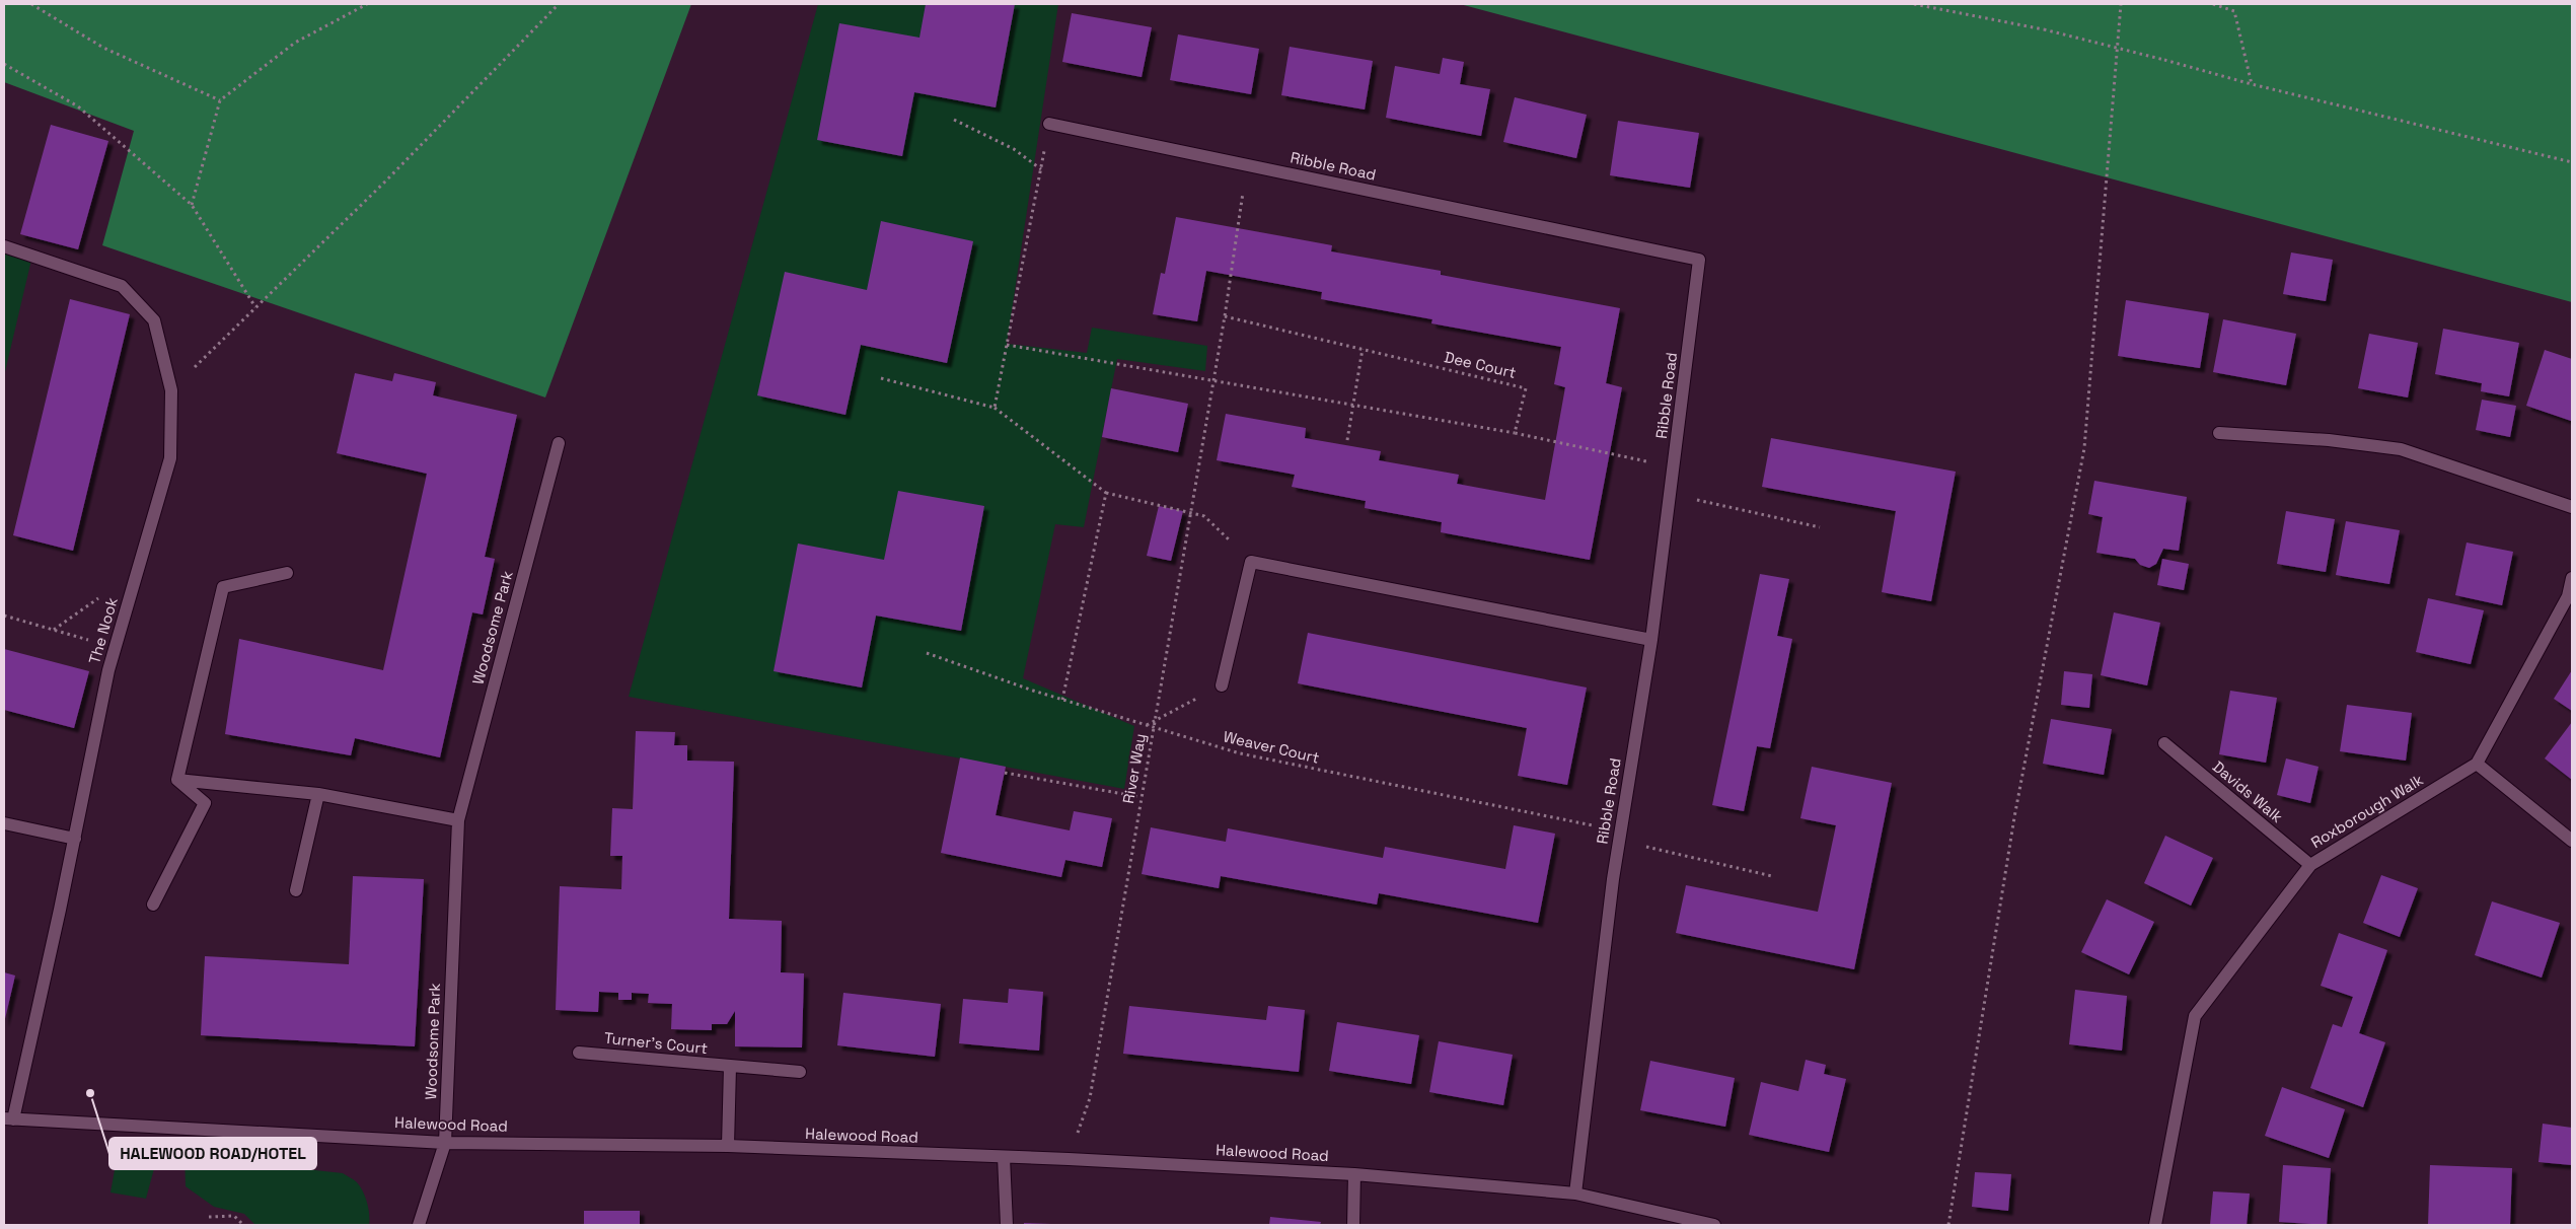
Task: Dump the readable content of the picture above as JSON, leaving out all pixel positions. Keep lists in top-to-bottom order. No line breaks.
{"streets":{"street":["Ribble Road","Woodsome Park","The Nook","Davids Walk","Roxborough Walk","Turner's Court","Halewood Road"],"path":["Dee Court","Weaver Court","River Way"]},"crossings":[["Ribble Road","Weaver Court"],["Ribble Road","River Way"],["Ribble Road","Halewood Road"],["Dee Court","River Way"],["Woodsome Park","Halewood Road"],["The Nook","Halewood Road"],["Weaver Court","River Way"],["River Way","Halewood Road"],["Davids Walk","Roxborough Walk"]],"places":["HALEWOOD ROAD/HOTEL"]}
